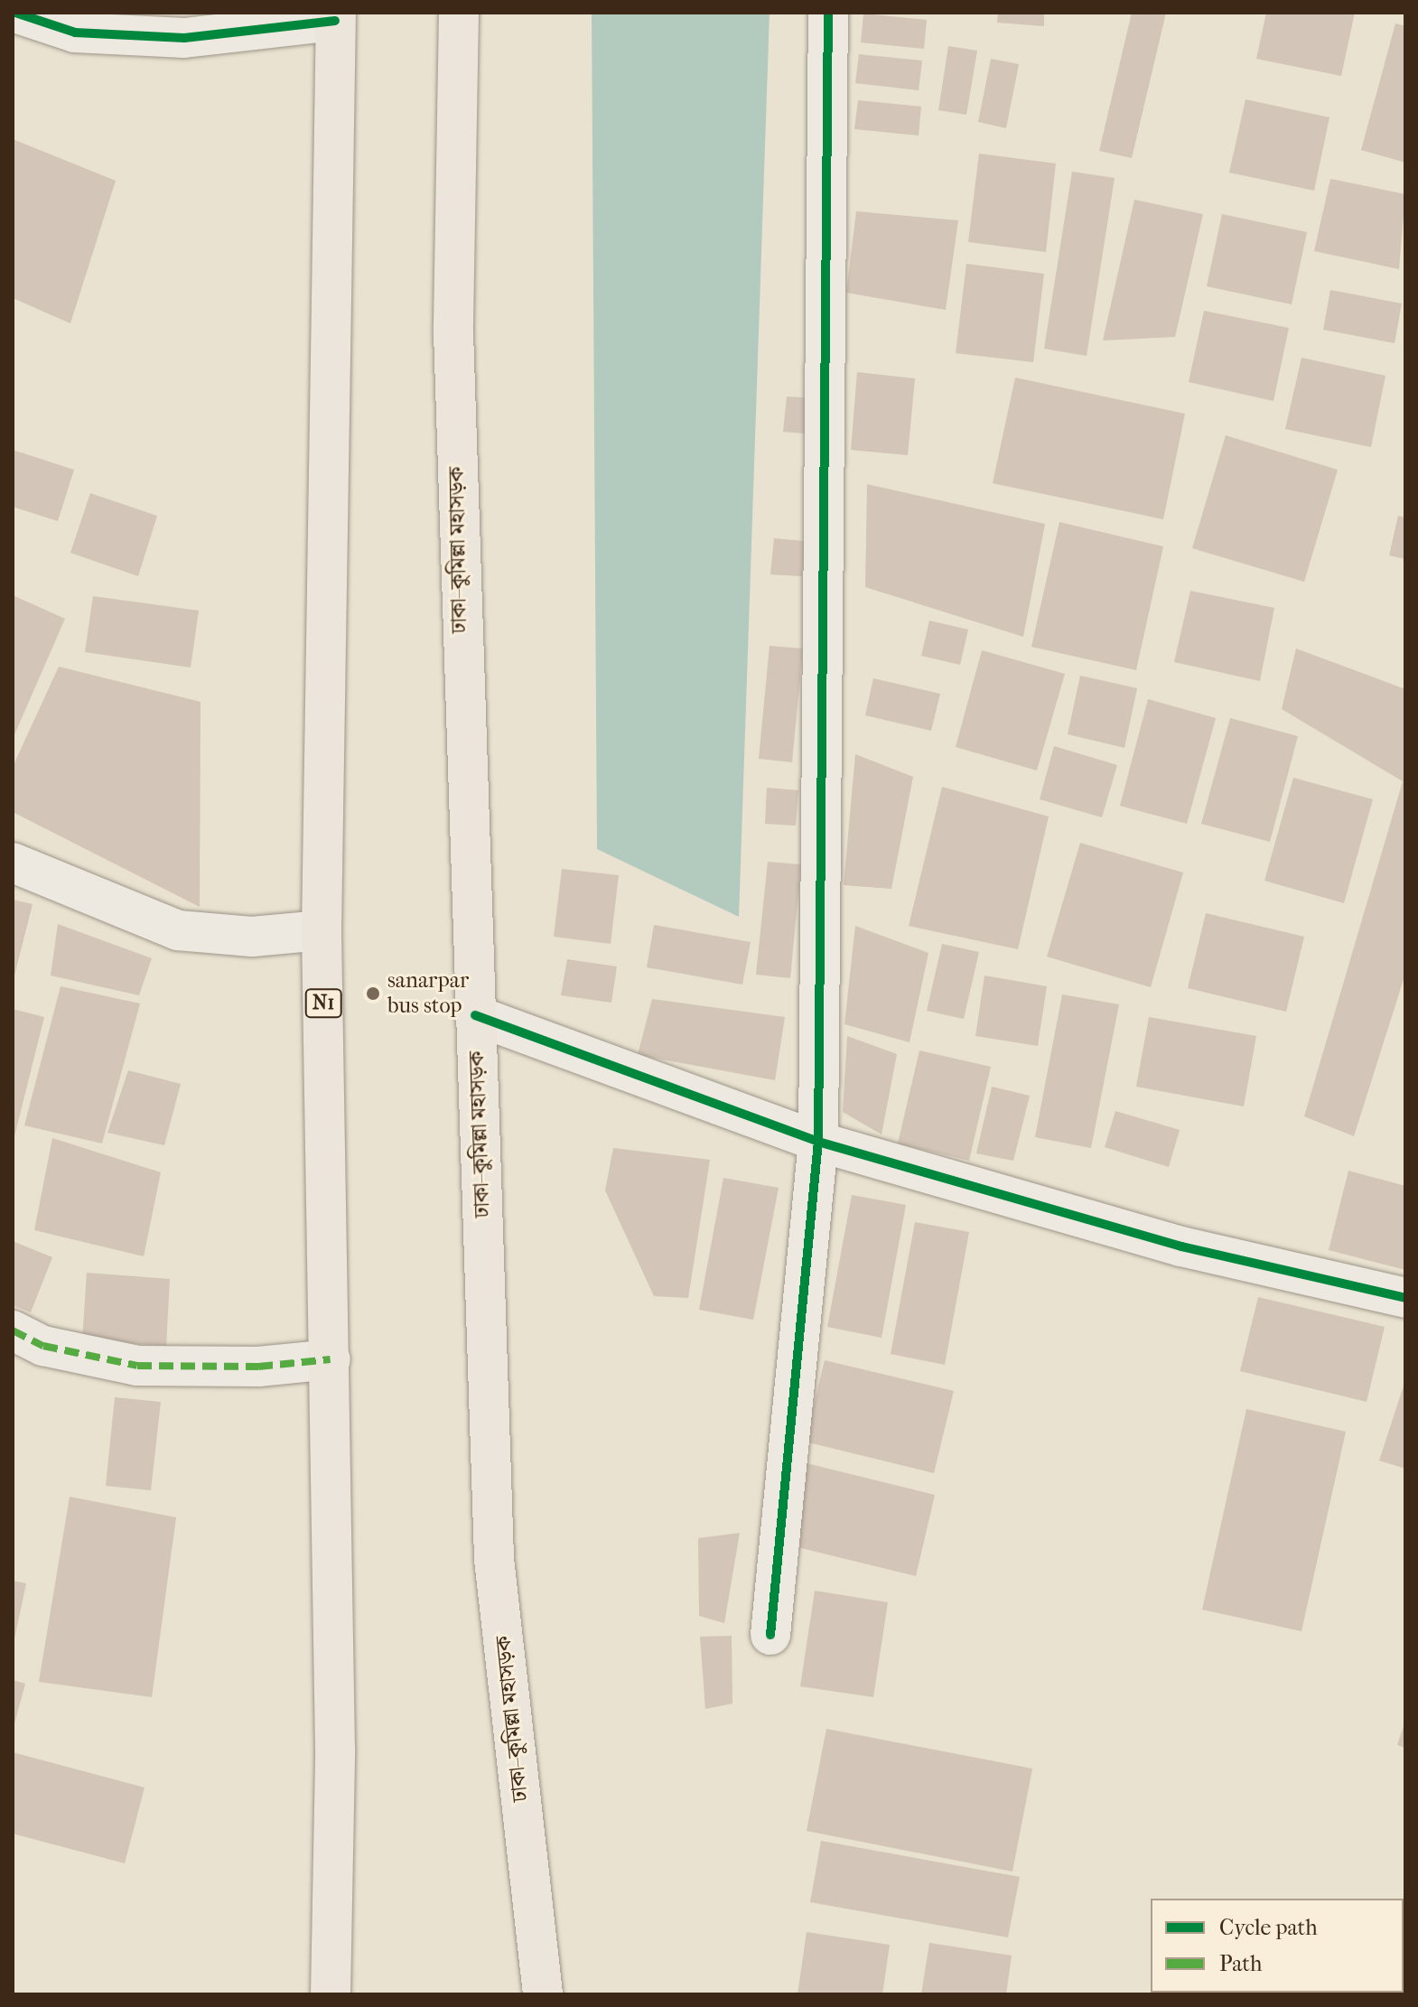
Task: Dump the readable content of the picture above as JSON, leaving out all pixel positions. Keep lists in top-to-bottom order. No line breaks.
{"streets":{"highway":["ঢাকা–কুমিল্লা মহাসড়ক","N1"]},"places":["sanarpar bus stop"],"legend":["Cycle path","Path"]}
